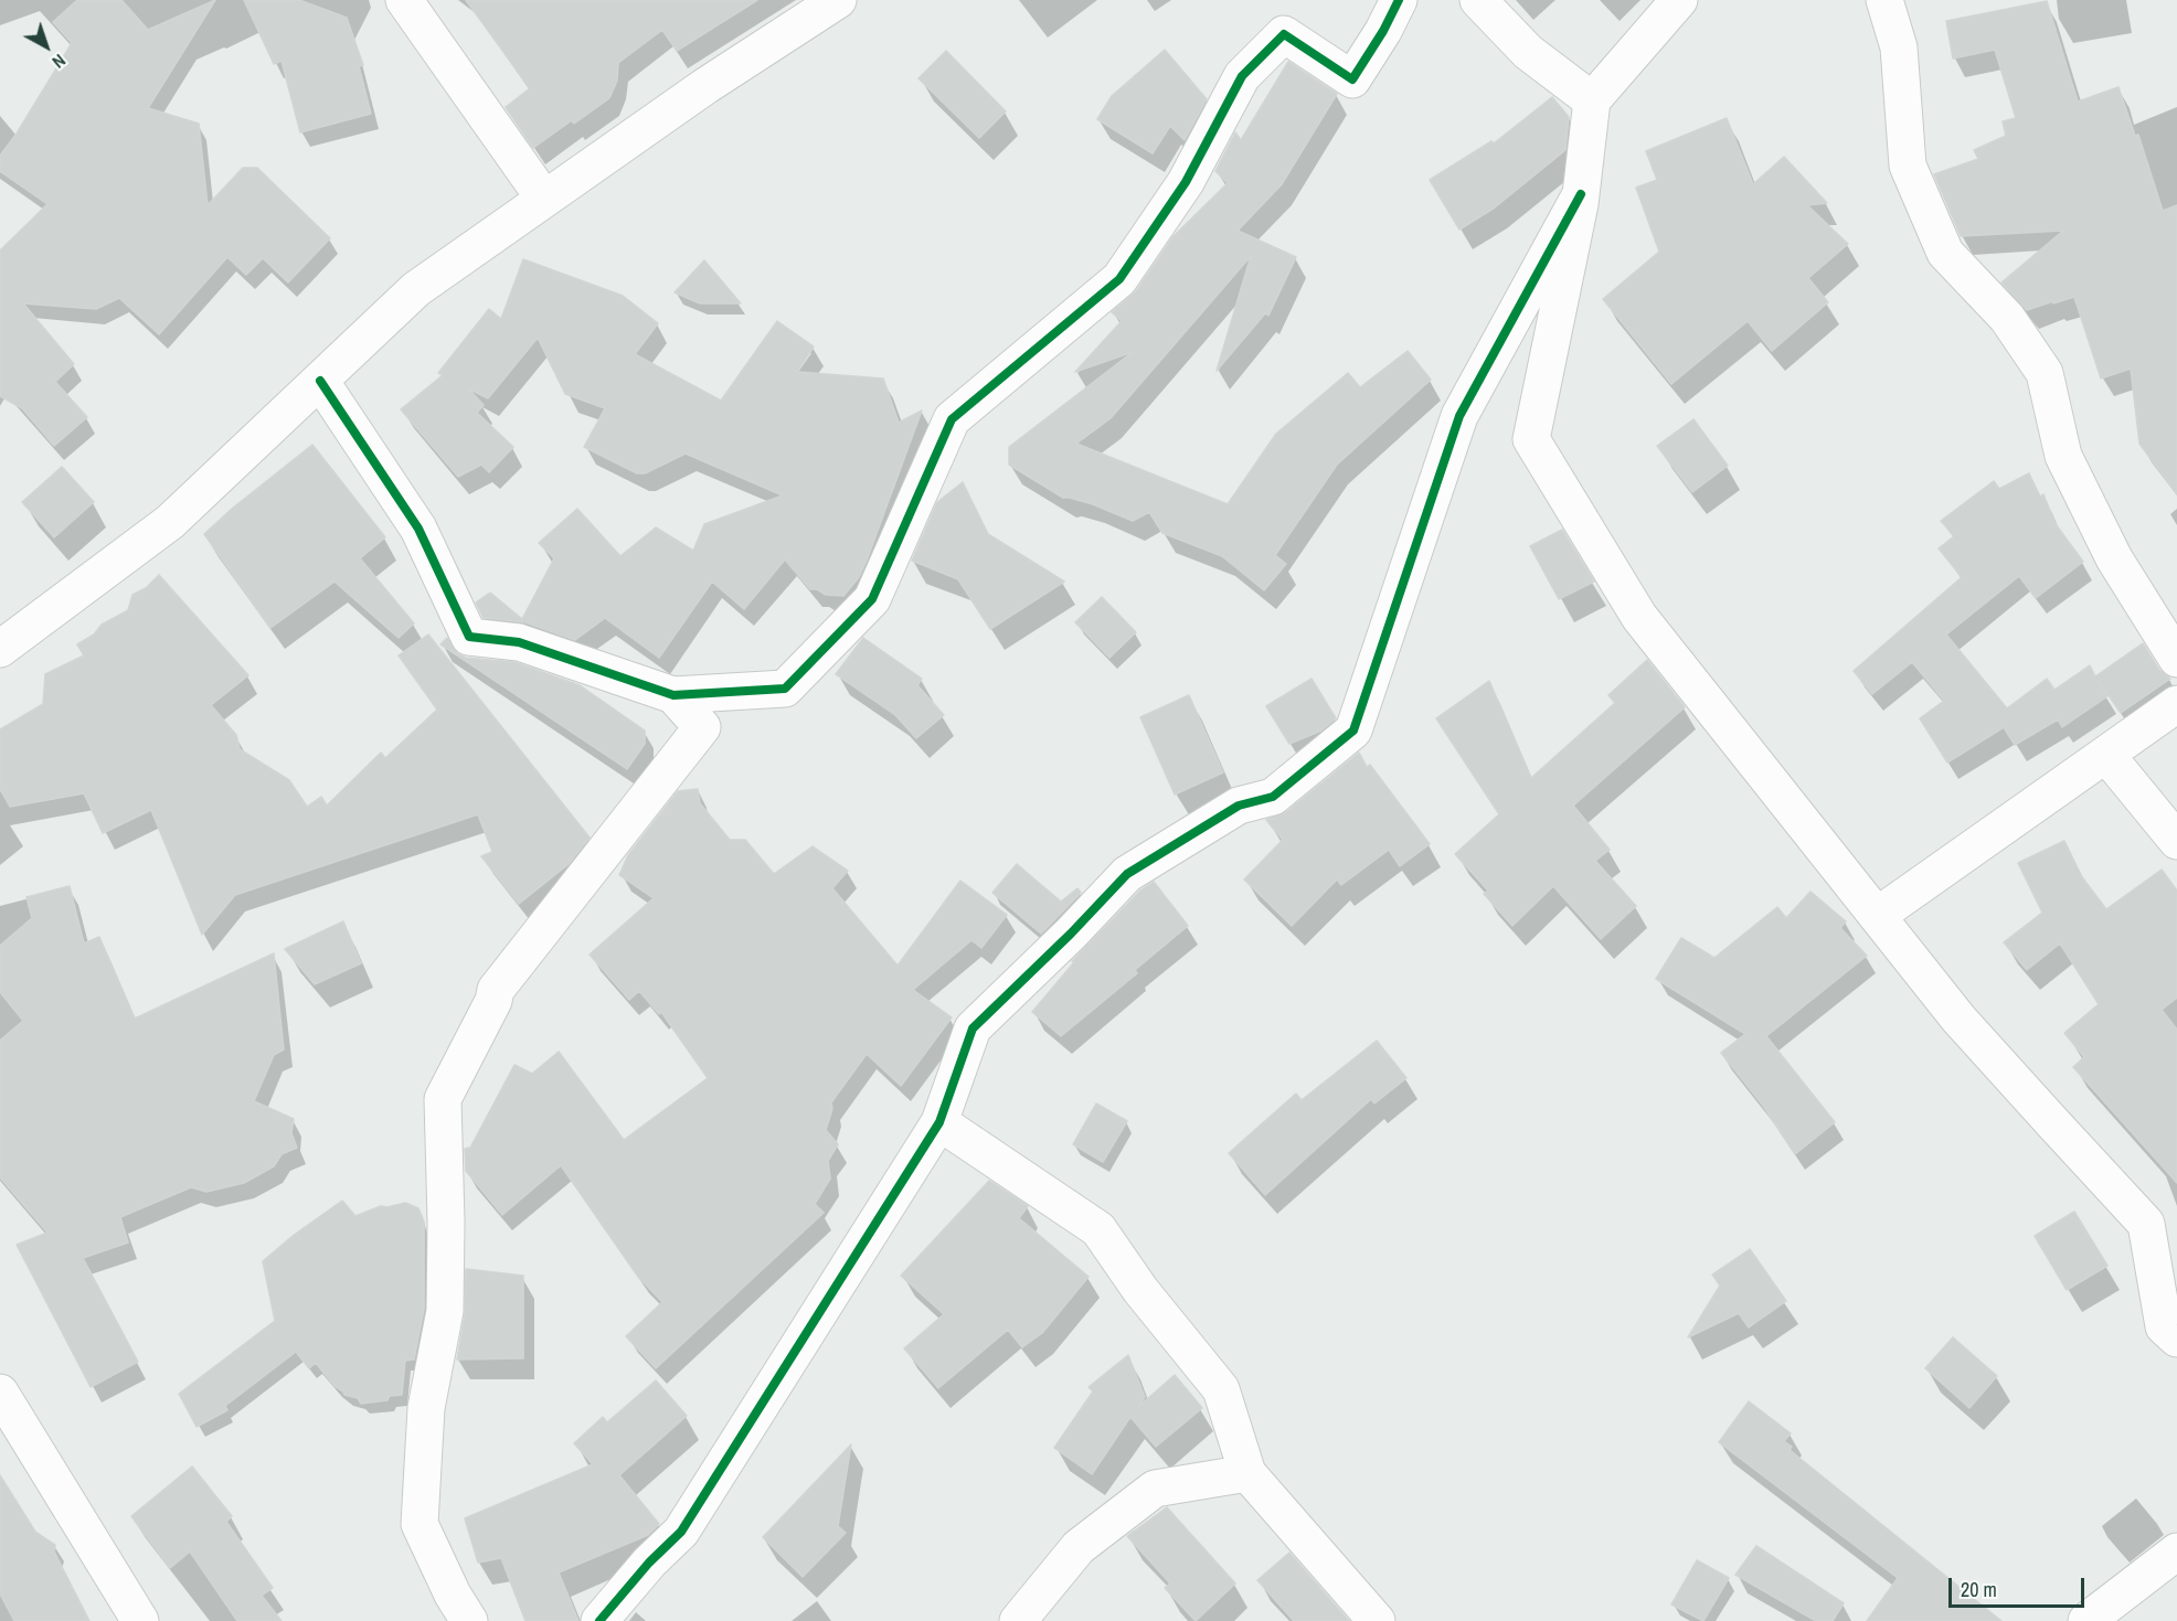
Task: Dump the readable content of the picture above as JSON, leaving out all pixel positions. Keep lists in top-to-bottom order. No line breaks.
{"scale_bar":"20 m","north":"bottom right"}
